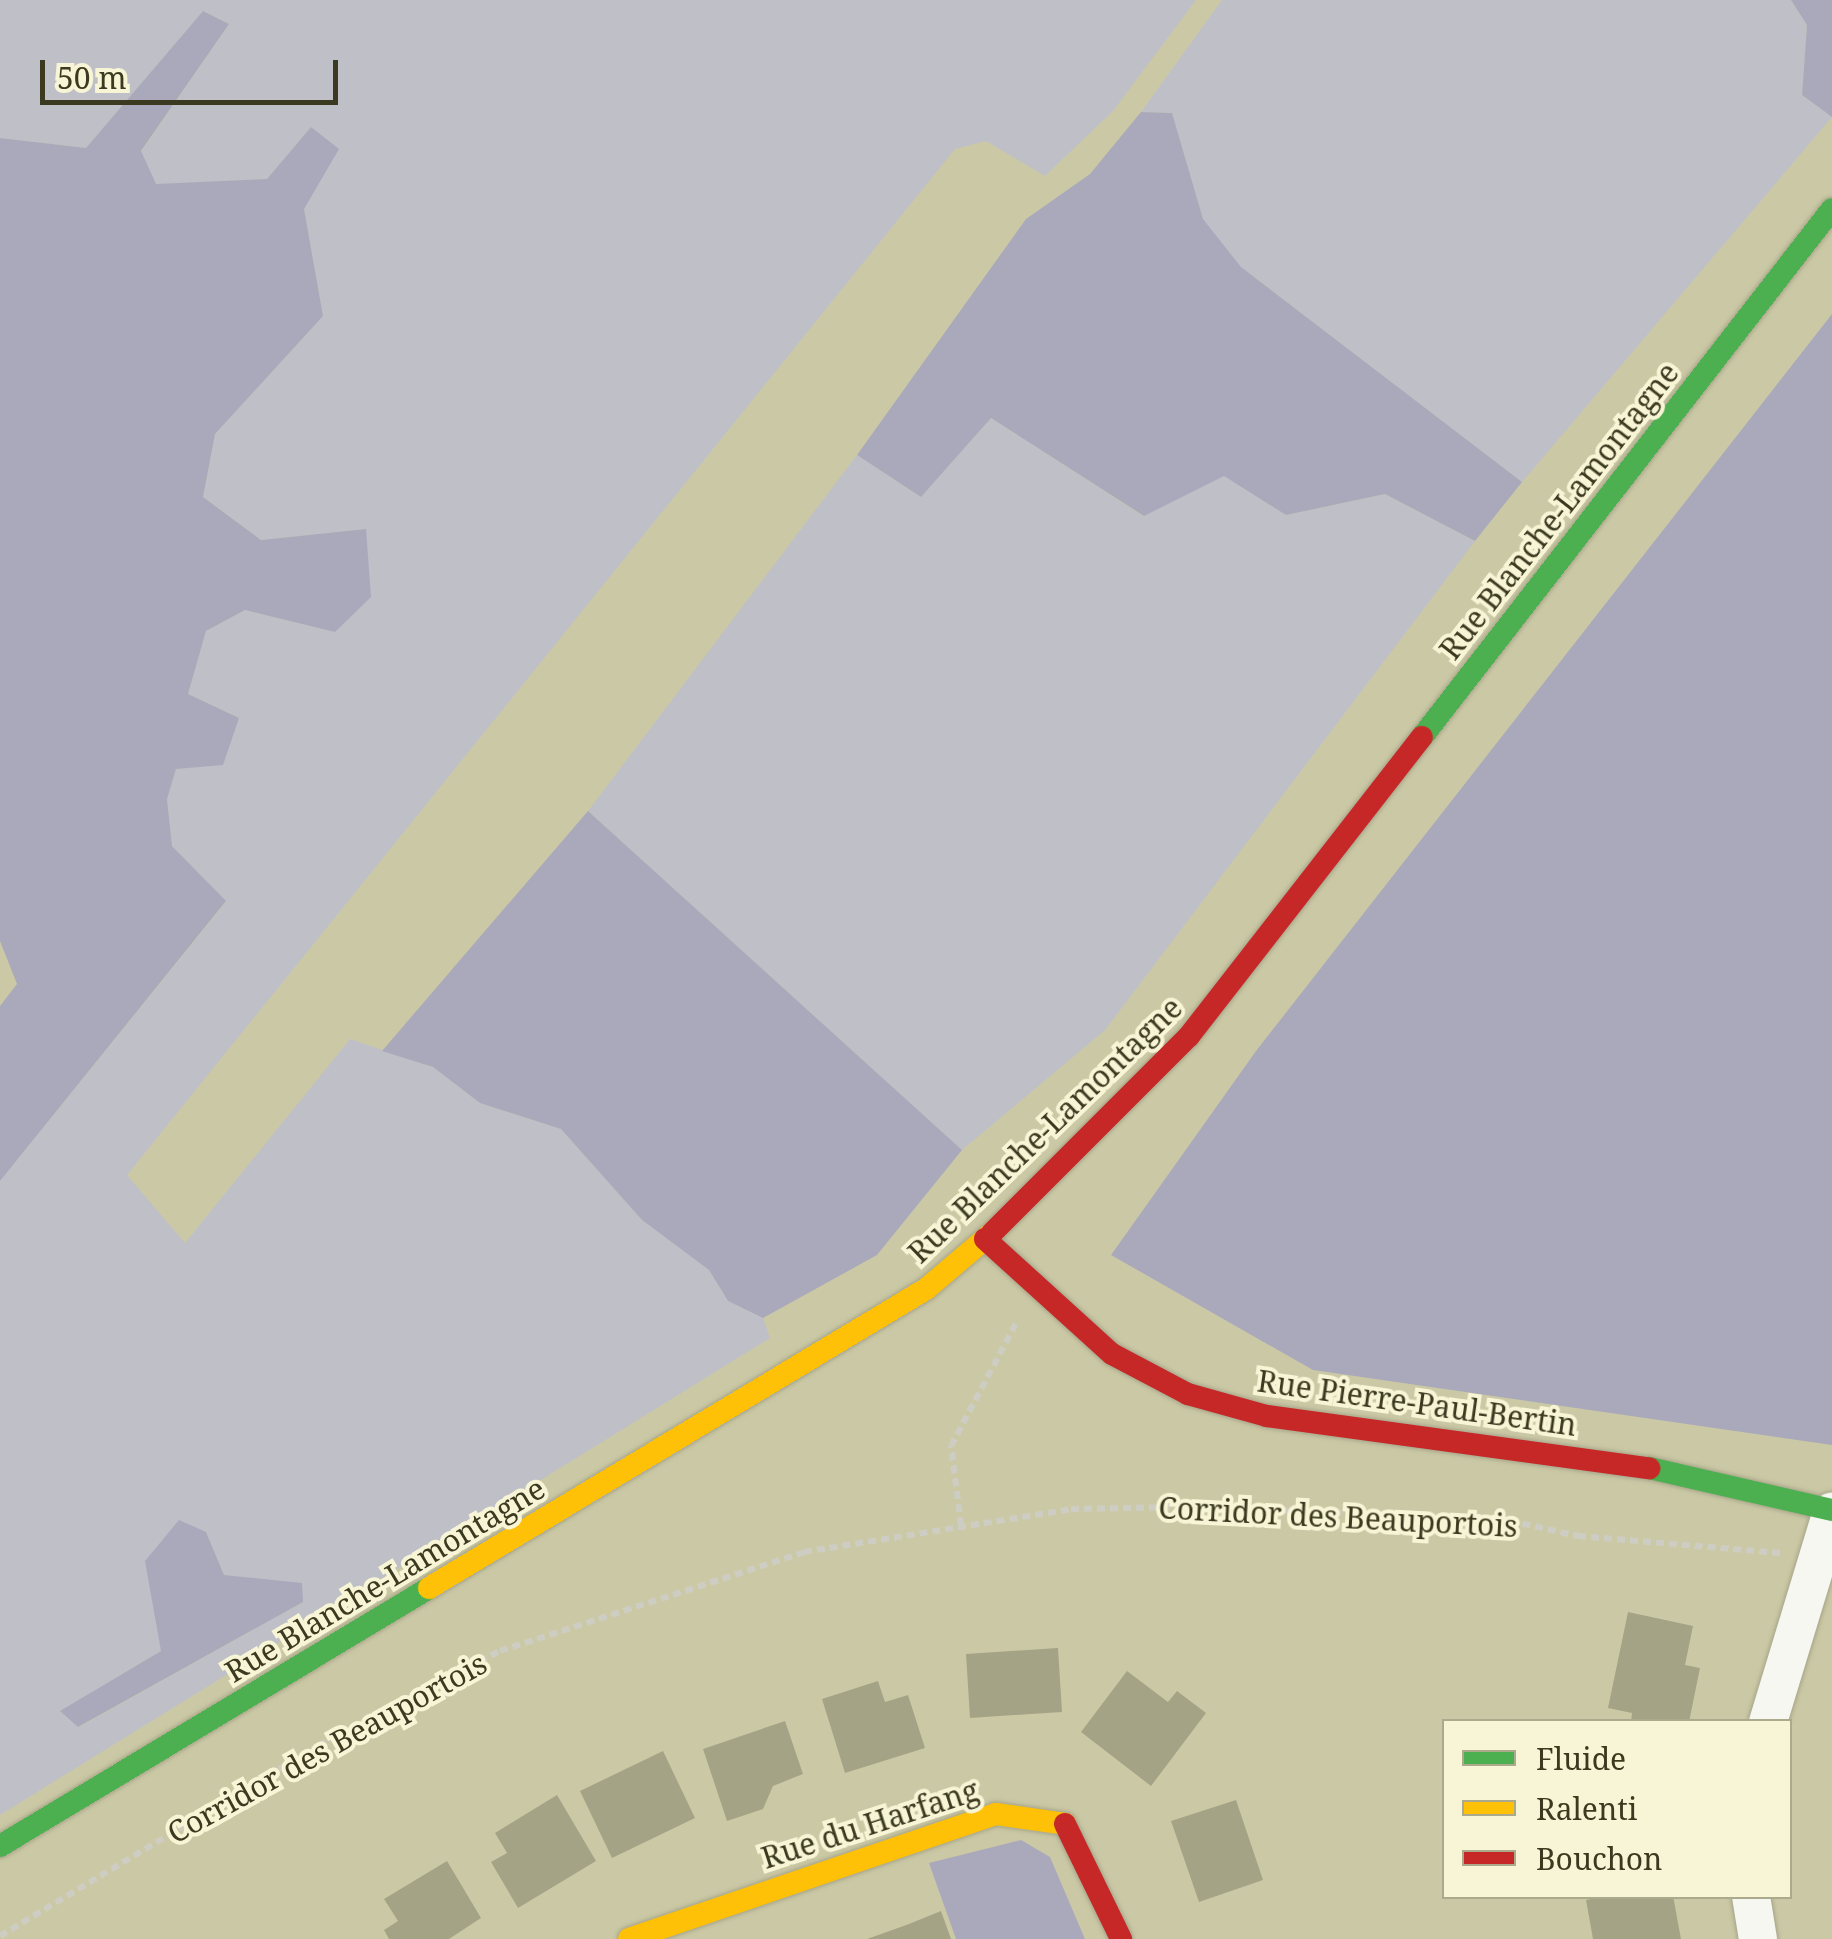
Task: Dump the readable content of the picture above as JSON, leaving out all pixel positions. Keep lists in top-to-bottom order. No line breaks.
{"streets":{"street":["Rue Blanche-Lamontagne","Rue Pierre-Paul-Bertin","Rue du Harfang"],"path":["Corridor des Beauportois"]},"crossings":[["Rue Blanche-Lamontagne","Rue Pierre-Paul-Bertin"]],"legend":["Fluide","Ralenti","Bouchon"],"scale_bar":"50 m"}
